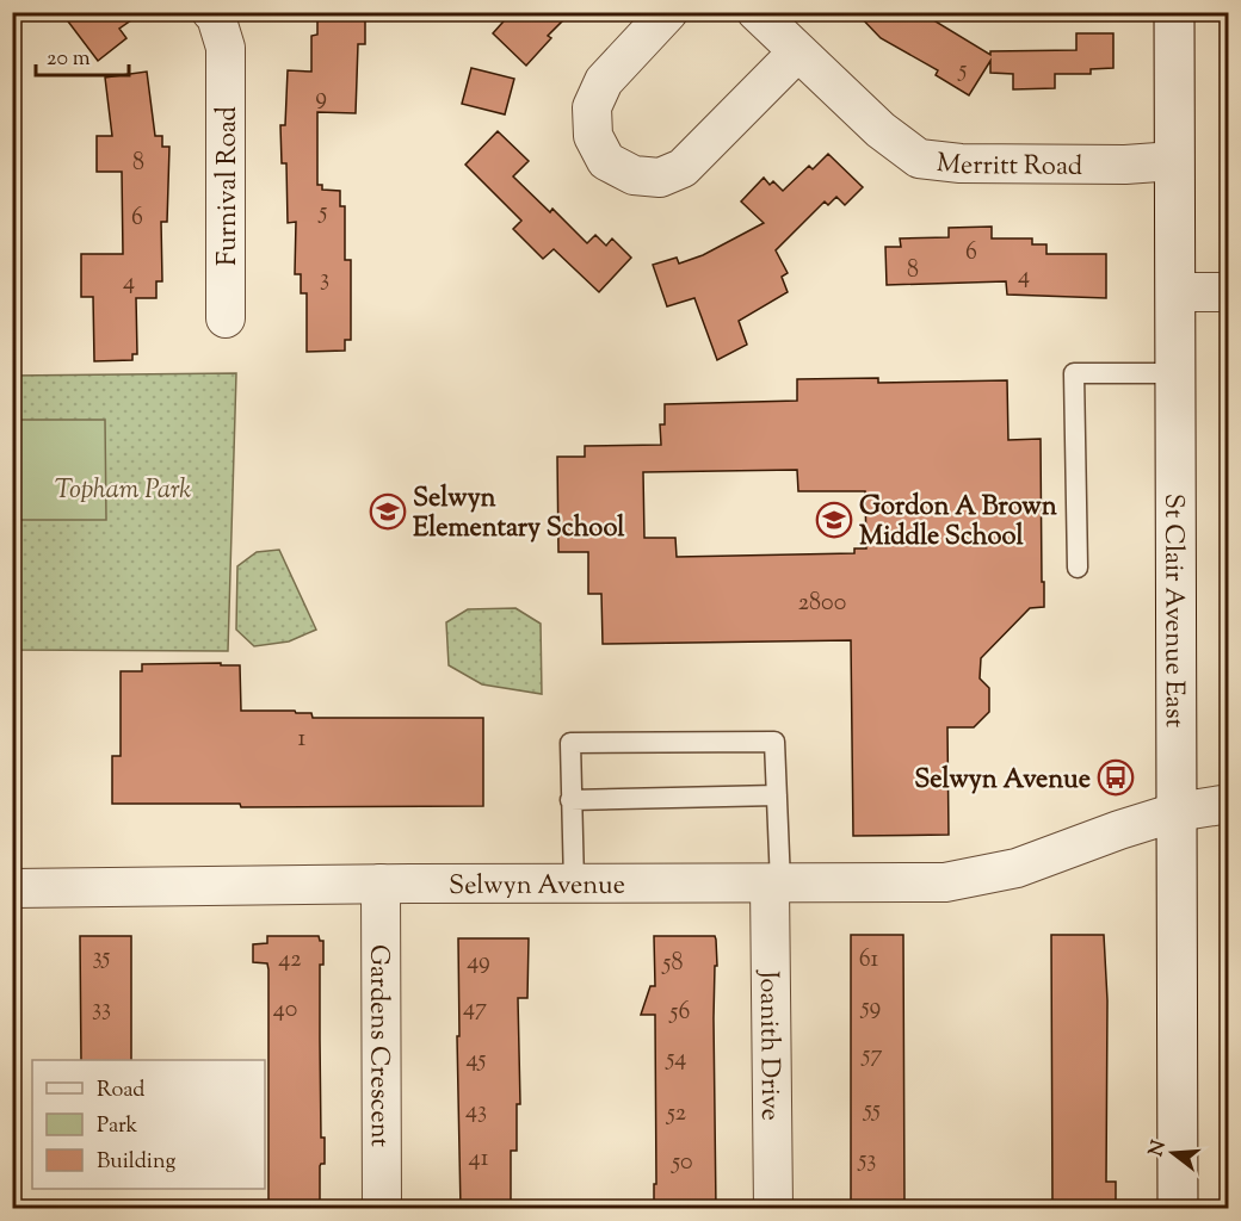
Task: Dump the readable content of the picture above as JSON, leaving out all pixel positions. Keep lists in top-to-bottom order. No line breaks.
{"streets":{"main road":["St Clair Avenue East"],"street":["Merritt Road","Furnival Road","Selwyn Avenue","Gardens Crescent","Joanith Drive"]},"crossings":[["Merritt Road","St Clair Avenue East"],["St Clair Avenue East","Selwyn Avenue"],["Selwyn Avenue","Gardens Crescent"],["Selwyn Avenue","Joanith Drive"]],"parks":["Topham Park"],"places":{"school or university":["Selwyn Elementary School","Gordon A Brown Middle School"],"bus stop":["Selwyn Avenue"]},"house_numbers":["5","9","8","5","6","6","8","4","3","4","2800","1","35","42","61","49","58","59","33","47","40","56","57","54","45","55","43","52","41","53","50"],"legend":["Road","Park","Building"],"scale_bar":"20 m","north":"left"}
